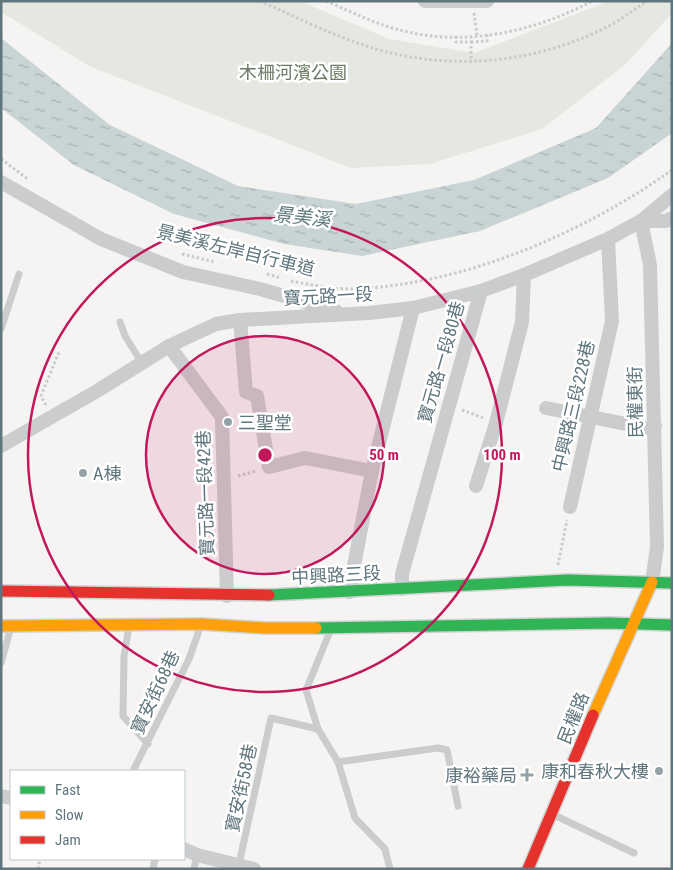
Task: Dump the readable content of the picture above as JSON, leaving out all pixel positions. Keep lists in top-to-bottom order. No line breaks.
{"streets":{"street":["寶元路一段","寶元路一段80巷","民權東街","中興路三段228巷","寶元路一段42巷","中興路三段","民權路"],"lane":["寶安街68巷","寶安街58巷"],"path":["景美溪左岸自行車道"]},"crossings":[["寶元路一段","寶元路一段80巷"],["寶元路一段","民權東街"],["寶元路一段","中興路三段228巷"],["寶元路一段","寶元路一段42巷"],["寶元路一段80巷","中興路三段"],["民權東街","中興路三段"],["民權東街","民權路"],["寶元路一段42巷","中興路三段"],["中興路三段","民權路"]],"water":["景美溪"],"parks":["木柵河濱公園"],"places":{"other":["三聖堂","A棟","康和春秋大樓"],"health":["康裕藥局"]},"legend":["Fast","Slow","Jam"],"rings":["50 m","100 m"]}
